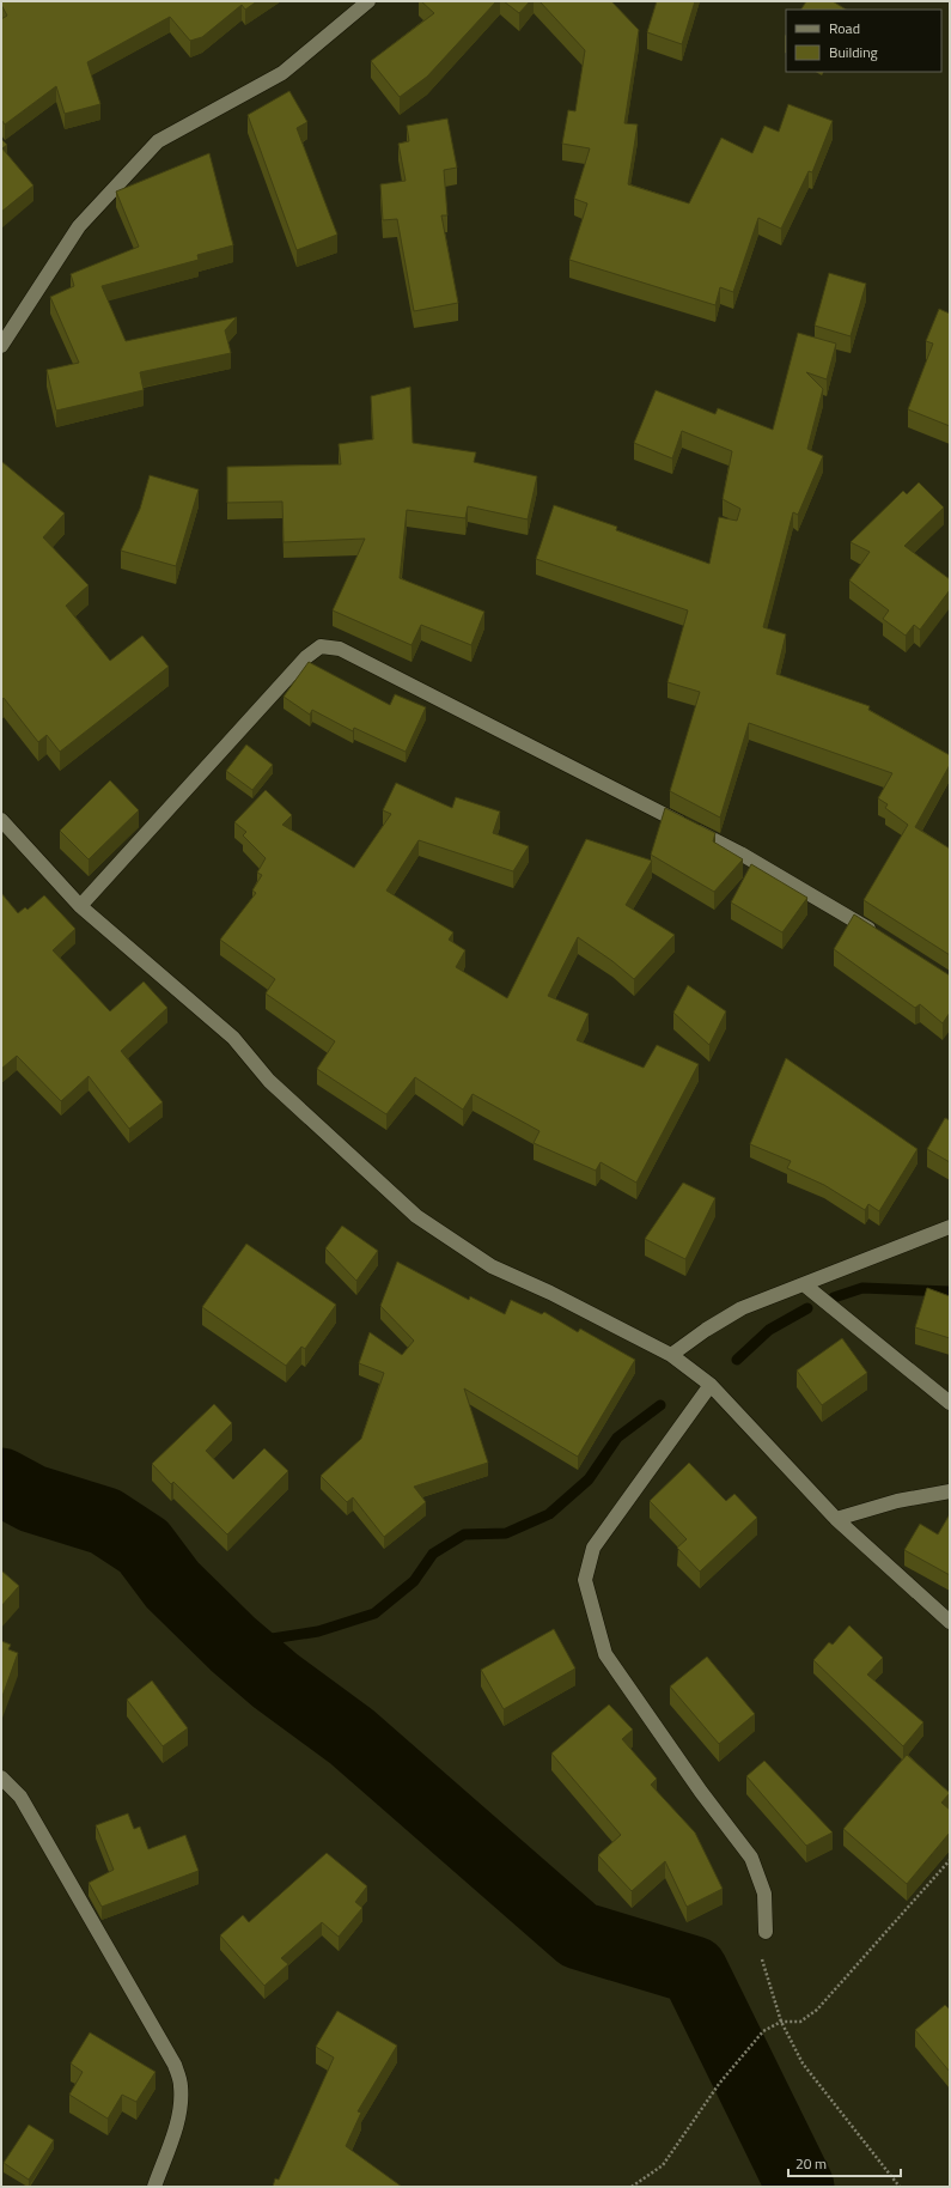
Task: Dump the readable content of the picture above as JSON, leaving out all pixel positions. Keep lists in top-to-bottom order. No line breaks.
{"legend":["Road","Building"],"scale_bar":"20 m"}
